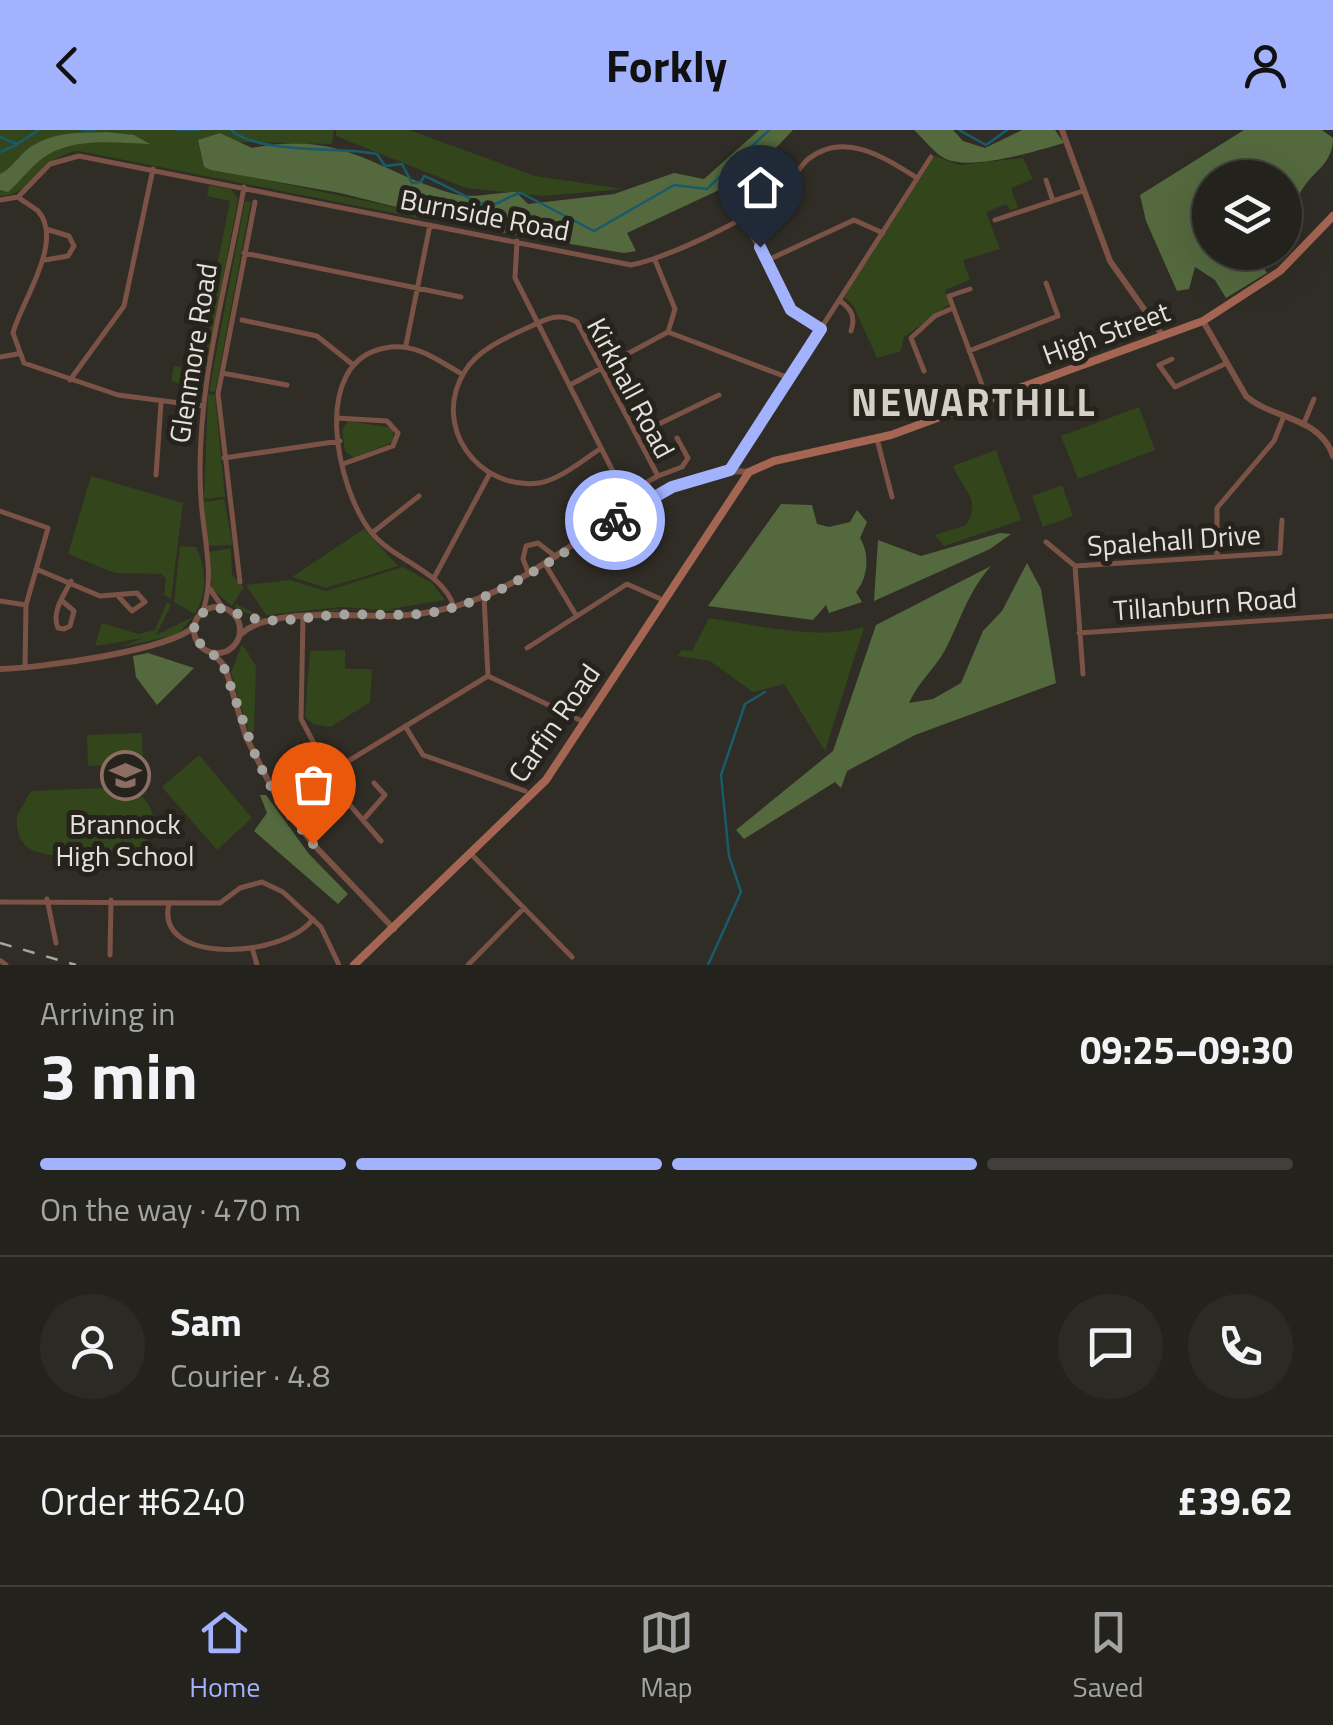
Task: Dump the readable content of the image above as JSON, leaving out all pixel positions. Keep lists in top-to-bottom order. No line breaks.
{"streets":{"main road":["High Street","Carfin Road"],"street":["Burnside Road","Glenmore Road","Kirkhall Road","Spalehall Drive","Tillanburn Road"]},"crossings":[["Burnside Road","Glenmore Road"],["High Street","Carfin Road"]],"districts":["NEWARTHILL"],"places":{"school or university":["Brannock High School"]},"page":{"header":"Forkly","heading":["3 min","Arriving in","09:25–09:30"],"panel":["Sam","Courier · 4.8","Order #6240","£39.62"],"bar":"On the way · 470 m","tabs":["Home","Map","Saved"]}}
